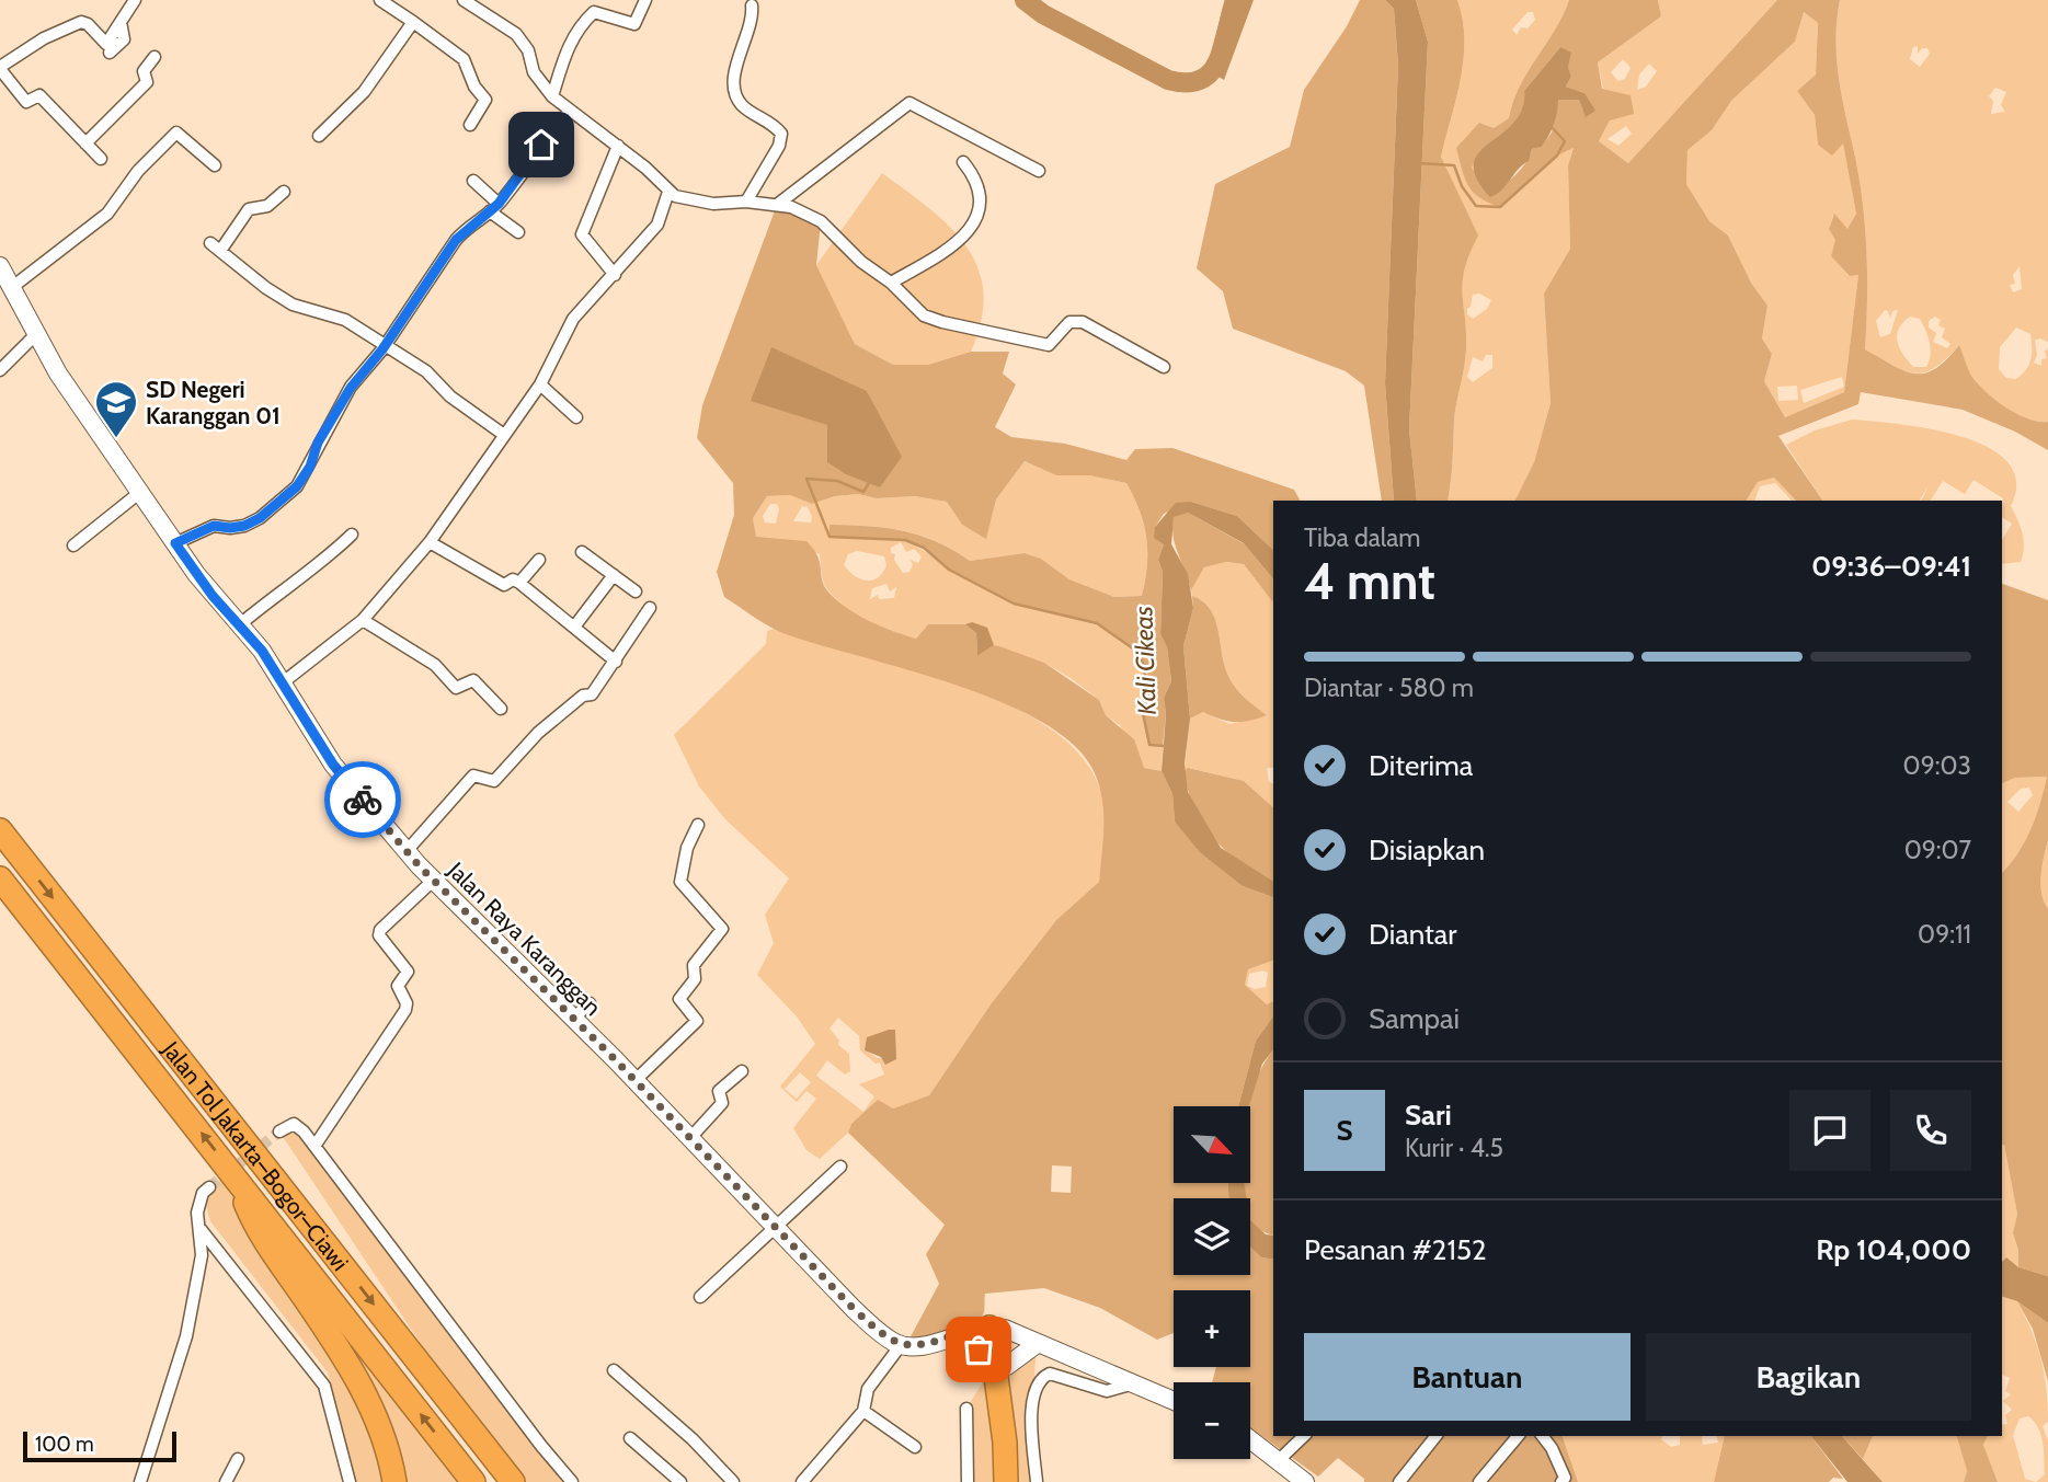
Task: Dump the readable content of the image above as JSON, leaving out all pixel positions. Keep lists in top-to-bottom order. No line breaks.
{"streets":{"highway":["Jalan Tol Jakarta–Bogor–Ciawi"],"street":["Jalan Raya Karanggan"]},"water":["Kali Cikeas"],"places":{"school or university":["SD Negeri Karanggan 01"]},"scale_bar":"100 m","north":"bottom right","page":{"heading":["4 mnt","Tiba dalam","09:36–09:41"],"panel":["Sari","Kurir · 4.5","Pesanan #2152","Rp 104,000"],"bar":"Diantar · 580 m","list":[["Diterima","09:03"],["Disiapkan","09:07"],["Diantar","09:11"],"Sampai"],"round":"S","map_buttons":["+","−"],"buttons":["Bantuan","Bagikan"],"scale":"100 m"}}
